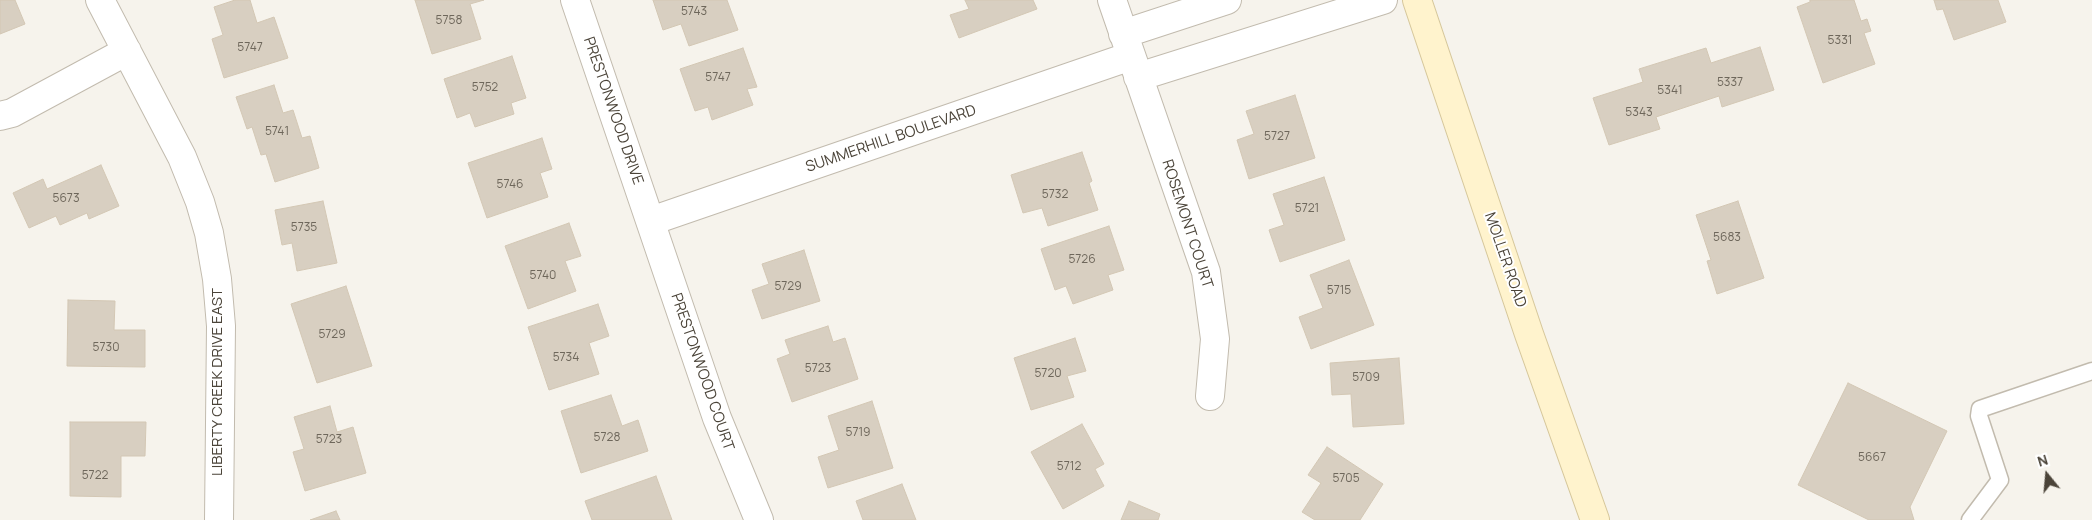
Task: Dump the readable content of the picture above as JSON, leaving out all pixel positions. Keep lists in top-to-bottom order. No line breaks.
{"streets":{"street":["PRESTONWOOD DRIVE","SUMMERHILL BOULEVARD","ROSEMONT COURT","MOLLER ROAD","PRESTONWOOD COURT","LIBERTY CREEK DRIVE EAST"]},"crossings":[["PRESTONWOOD DRIVE","SUMMERHILL BOULEVARD"],["PRESTONWOOD DRIVE","PRESTONWOOD COURT"],["SUMMERHILL BOULEVARD","ROSEMONT COURT"],["SUMMERHILL BOULEVARD","PRESTONWOOD COURT"]],"house_numbers":["5743","5758","5331","5747","5747","5337","5752","5341","5343","5741","5727","5746","5732","5673","5721","5735","5683","5726","5740","5729","5715","5729","5730","5734","5723","5720","5709","5719","5728","5723","5667","5712","5722","5705"],"north":"top"}
